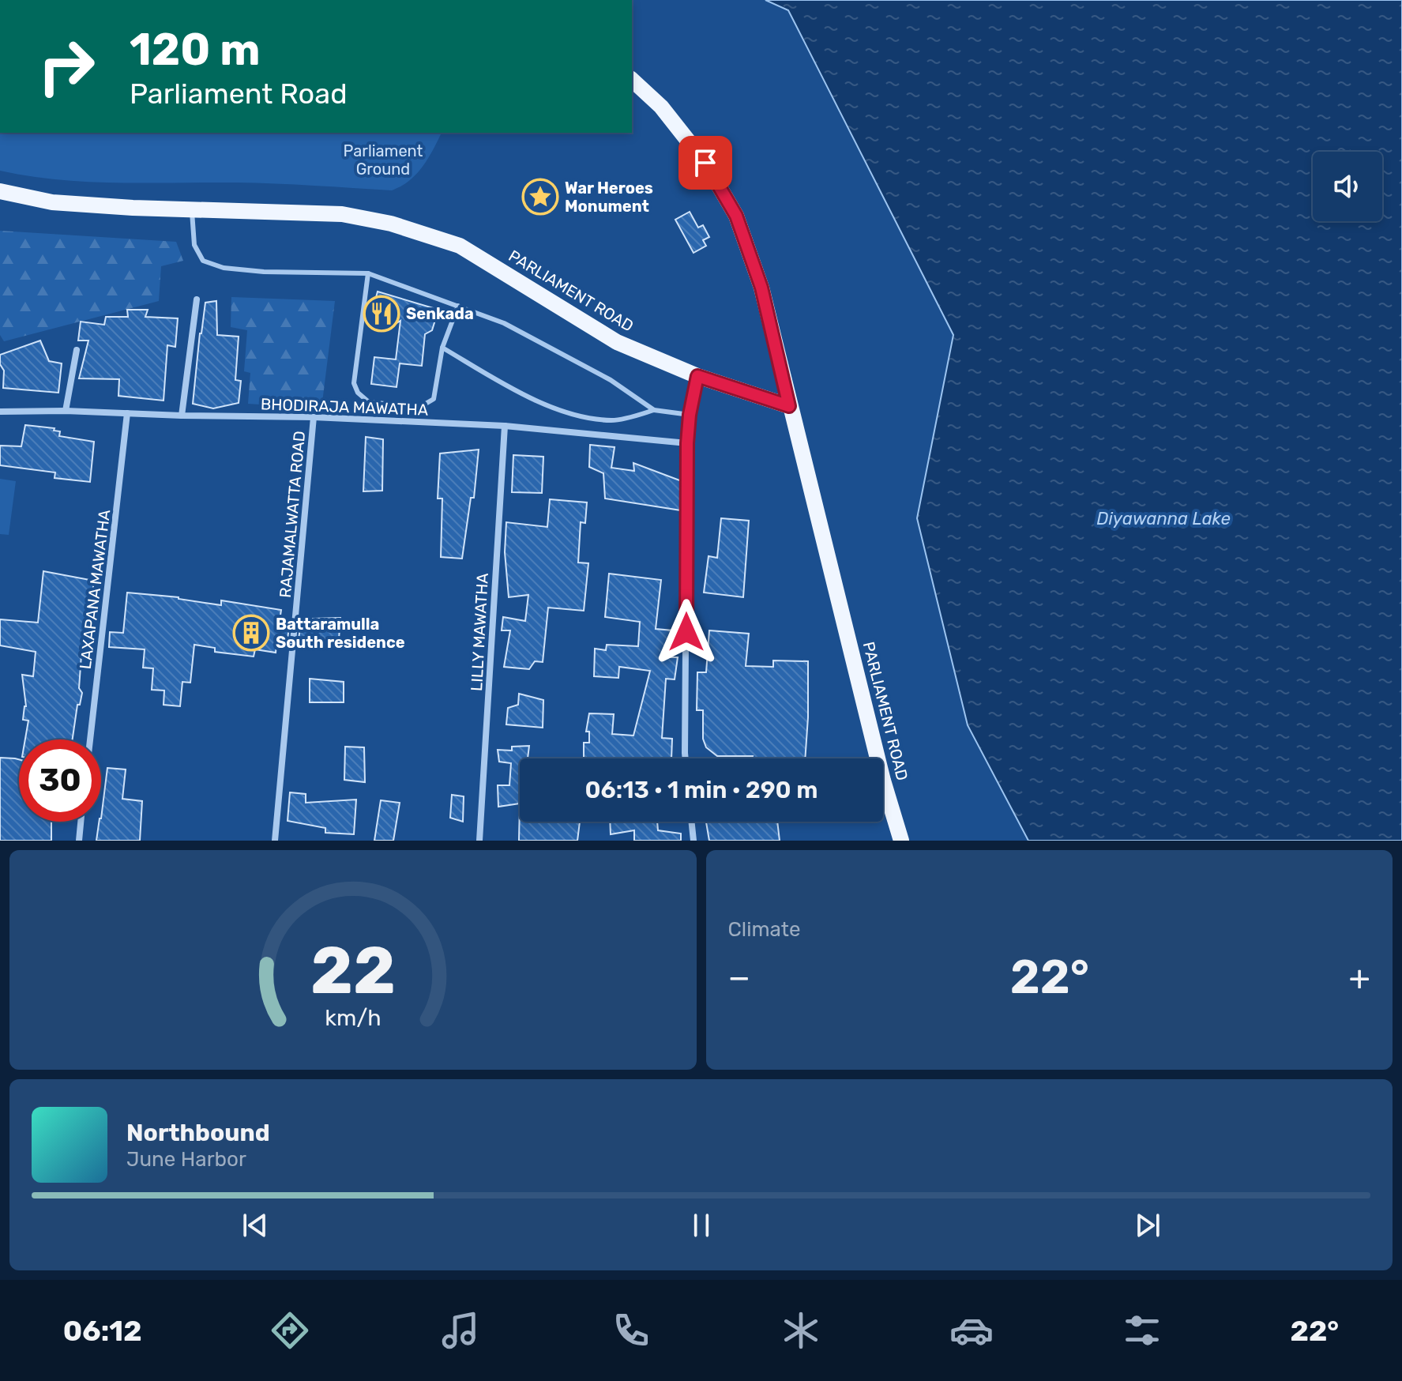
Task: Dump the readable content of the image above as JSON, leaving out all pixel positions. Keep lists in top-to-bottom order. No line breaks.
{"streets":{"main road":["PARLIAMENT ROAD"],"street":["BHODIRAJA MAWATHA","RAJAMALWATTA ROAD","LAXAPANA MAWATHA","LILLY MAWATHA"]},"crossings":[["BHODIRAJA MAWATHA","RAJAMALWATTA ROAD"],["BHODIRAJA MAWATHA","LAXAPANA MAWATHA"],["BHODIRAJA MAWATHA","LILLY MAWATHA"]],"water":["Diyawanna Lake"],"parks":["Parliament Ground"],"places":{"place":["War Heroes Monument"],"restaurant":["Senkada"],"building":["Battaramulla South residence"]},"page":{"turn":["120 m","Parliament Road"],"limit":"30","trip":"06:13 · 1 min · 290 m","tile":"Climate","heat":["−","22°","+"],"song":["Northbound","June Harbor"],"tabs":["06:12","22°"],"gauge":["22","km/h"]}}
